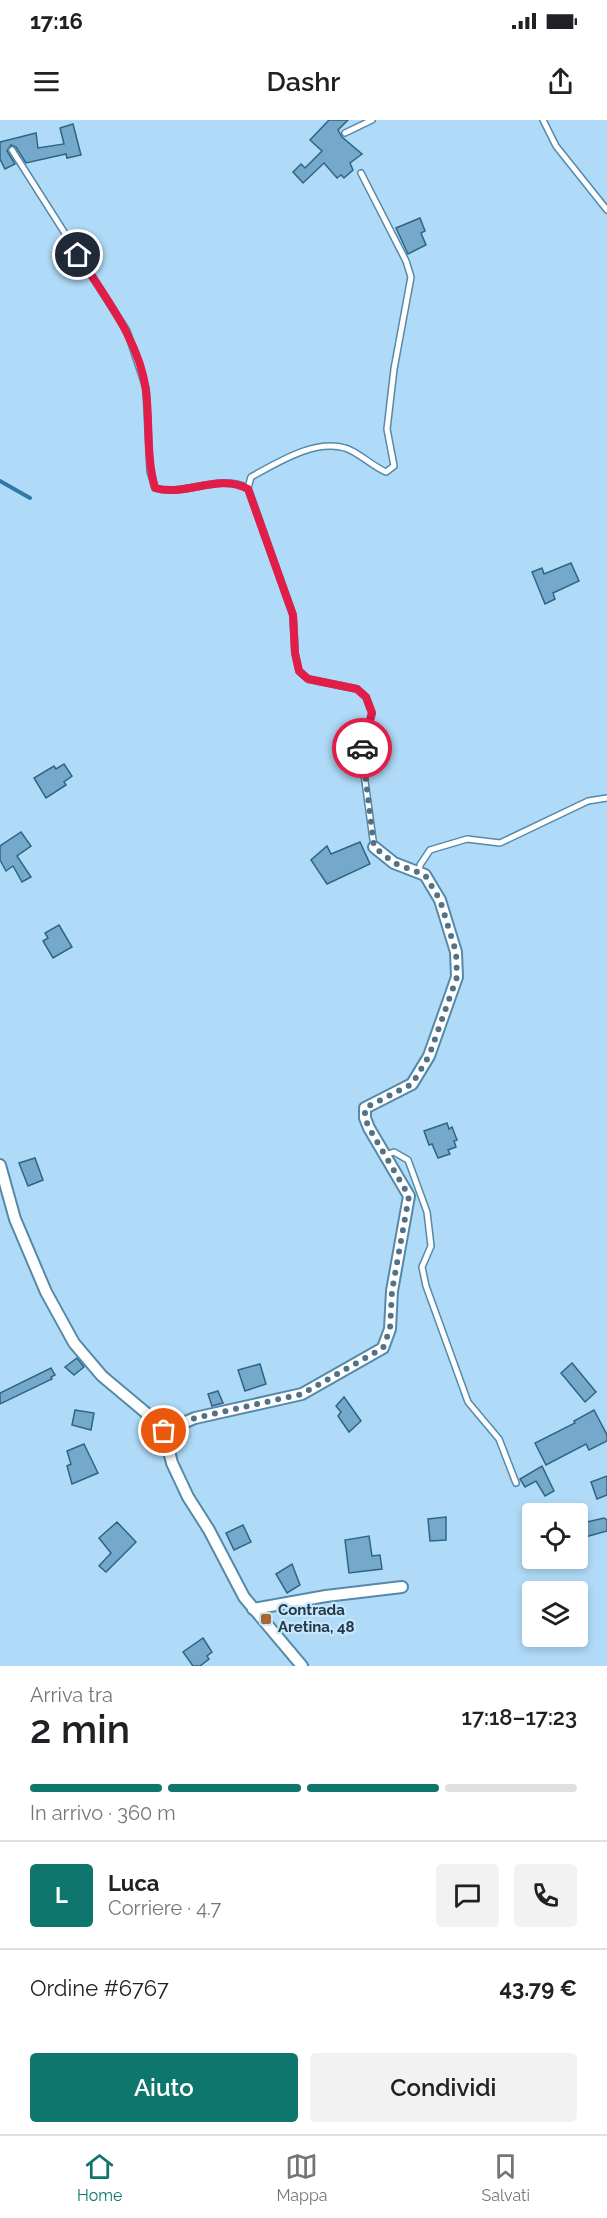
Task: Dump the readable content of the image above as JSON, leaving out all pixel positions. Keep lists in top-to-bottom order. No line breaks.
{"places":{"transit":["Contrada Aretina, 48"]},"page":{"status":"17:16","header":"Dashr","heading":["2 min","Arriva tra","17:18–17:23"],"panel":["Luca","Corriere · 4.7","Ordine #6767","43.79 €"],"bar":"In arrivo · 360 m","round":"L","buttons":["Aiuto","Condividi"],"tabs":["Home","Mappa","Salvati"]}}
